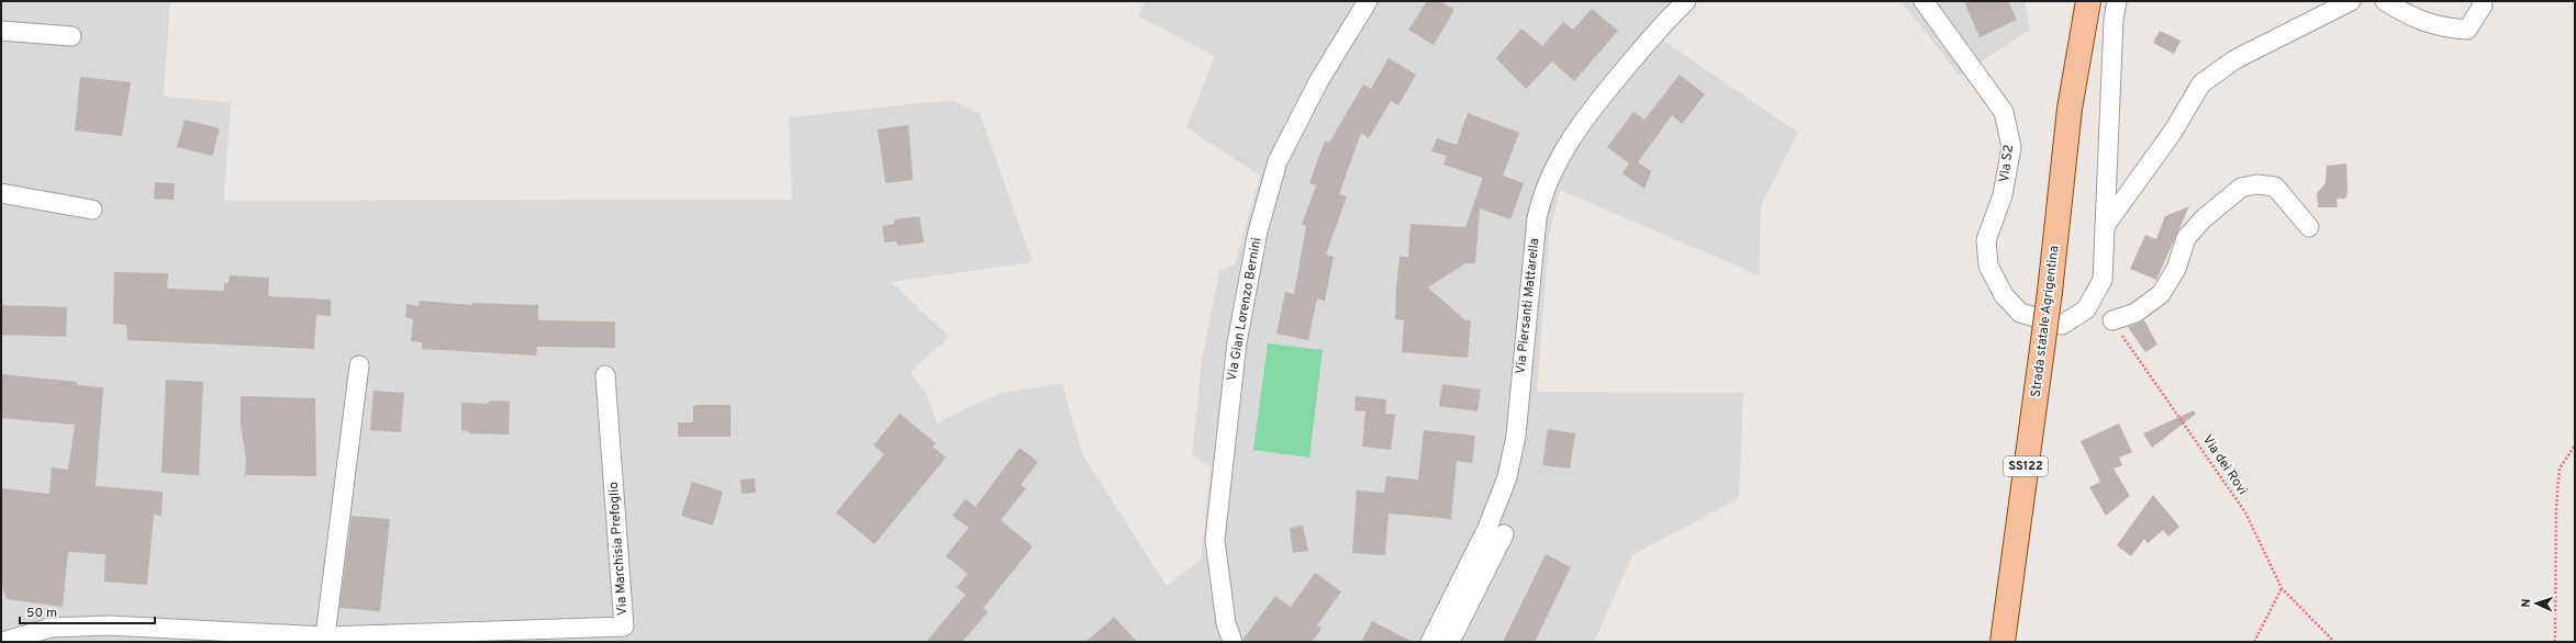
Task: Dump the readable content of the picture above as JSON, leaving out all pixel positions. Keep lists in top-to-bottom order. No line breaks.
{"streets":{"main road":["Strada statale Agrigentina","SS122"],"street":["Via S2","Via Piersanti Mattarella","Via Gian Lorenzo Bernini","Via Marchisia Prefoglio"],"path":["Via dei Rovi"]},"scale_bar":"50 m","north":"left"}
